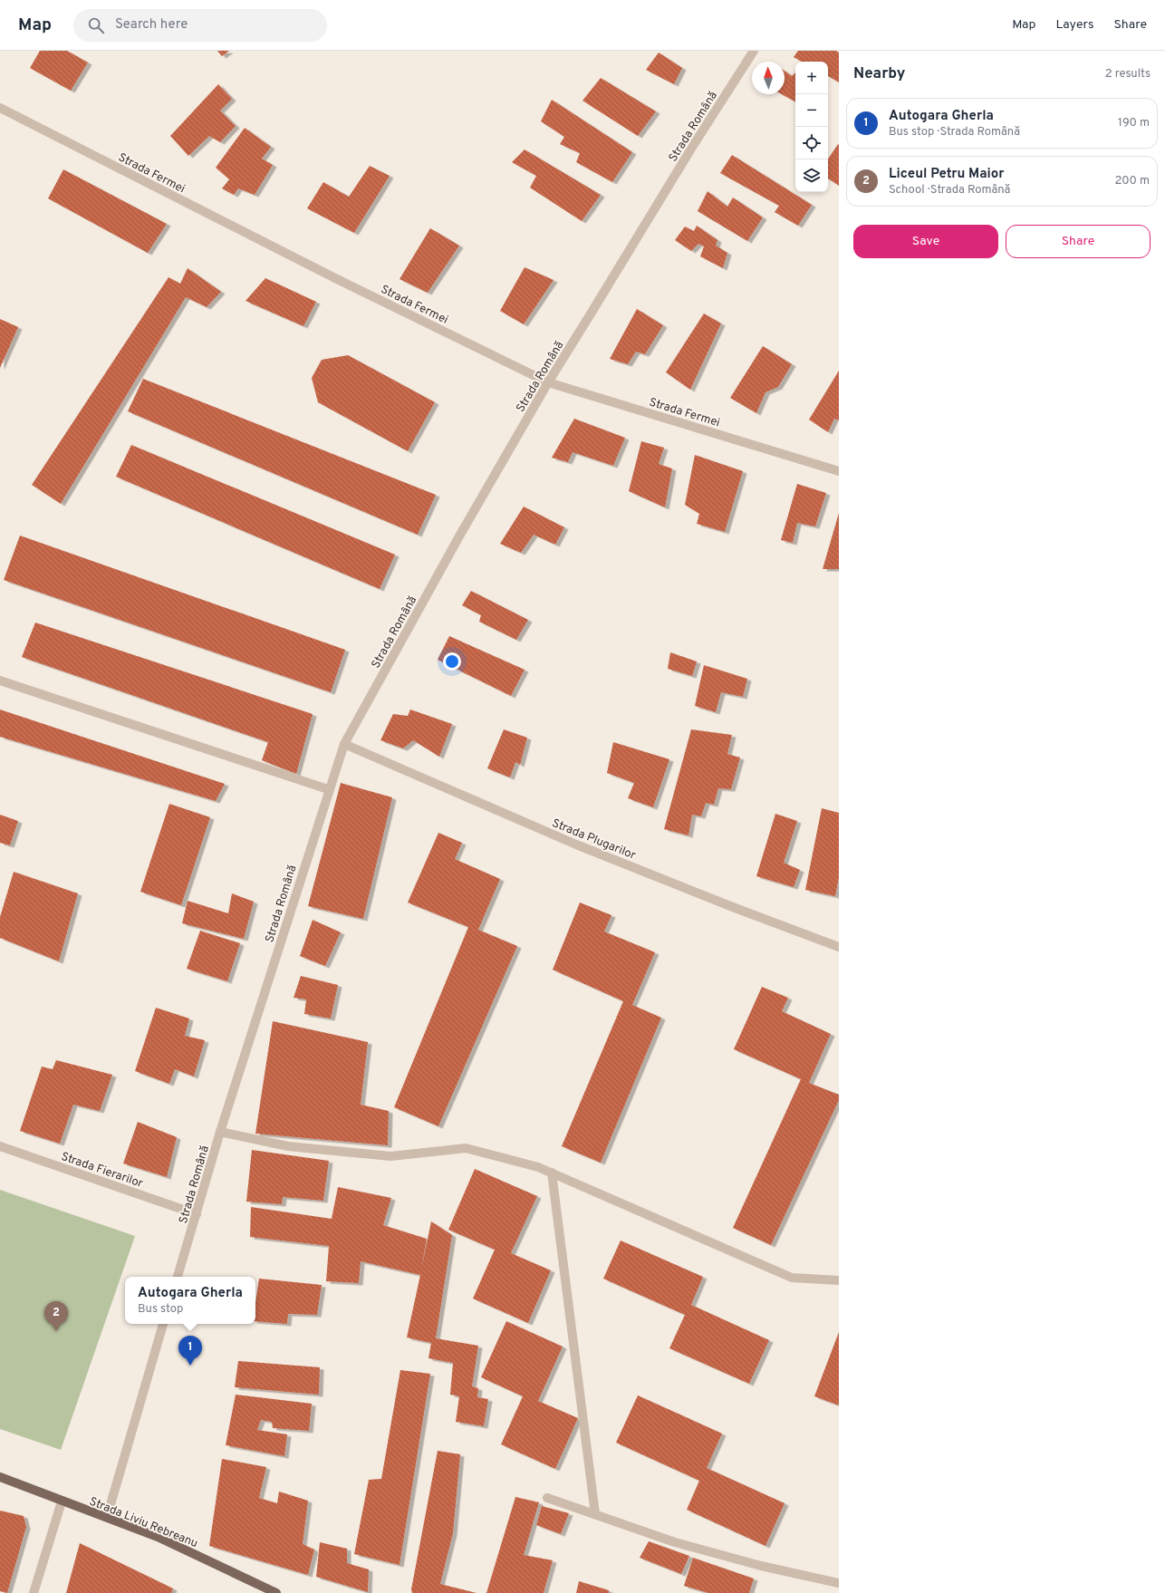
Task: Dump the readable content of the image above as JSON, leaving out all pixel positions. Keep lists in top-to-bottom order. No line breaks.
{"streets":{"main road":["Strada Liviu Rebreanu"],"street":["Strada Română","Strada Fermei","Strada Plugarilor","Strada Fierarilor"]},"crossings":[["Strada Română","Strada Fermei"],["Strada Română","Strada Plugarilor"],["Strada Română","Strada Fierarilor"]],"north":"top","page":{"header":"Map","search":"Search here","nav":["Map","Layers","Share"],"heading":["Nearby","2 results"],"map_buttons":["+","−"],"list":[{"mark":"1","name":"Autogara Gherla","note":"Bus stop · Strada Română","value":"190 m"},{"mark":"2","name":"Liceul Petru Maior","note":"School · Strada Română","value":"200 m"}],"buttons":["Save","Share"],"popup":["Autogara Gherla","Bus stop"],"pins":["2","1"]}}
